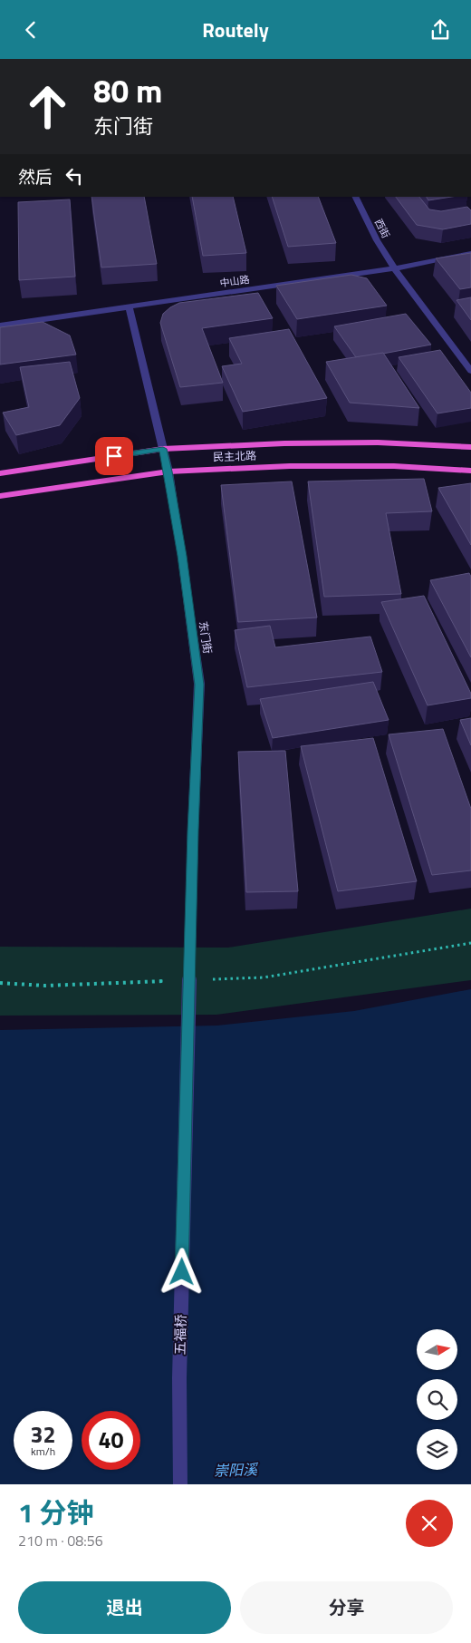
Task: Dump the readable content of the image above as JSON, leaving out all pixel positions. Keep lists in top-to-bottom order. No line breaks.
{"streets":{"highway":["民主北路"],"street":["西街","中山路","东门街","五福桥"]},"crossings":[["西街","中山路"],["中山路","东门街"],["民主北路","东门街"],["东门街","五福桥"]],"water":["崇阳溪"],"north":"right","page":{"header":"Routely","turn":["80 m","东门街"],"then":"然后","speed":"32 km/h","limit":"40","heading":["1 分钟","210 m · 08:56"],"buttons":["退出","分享"]}}
